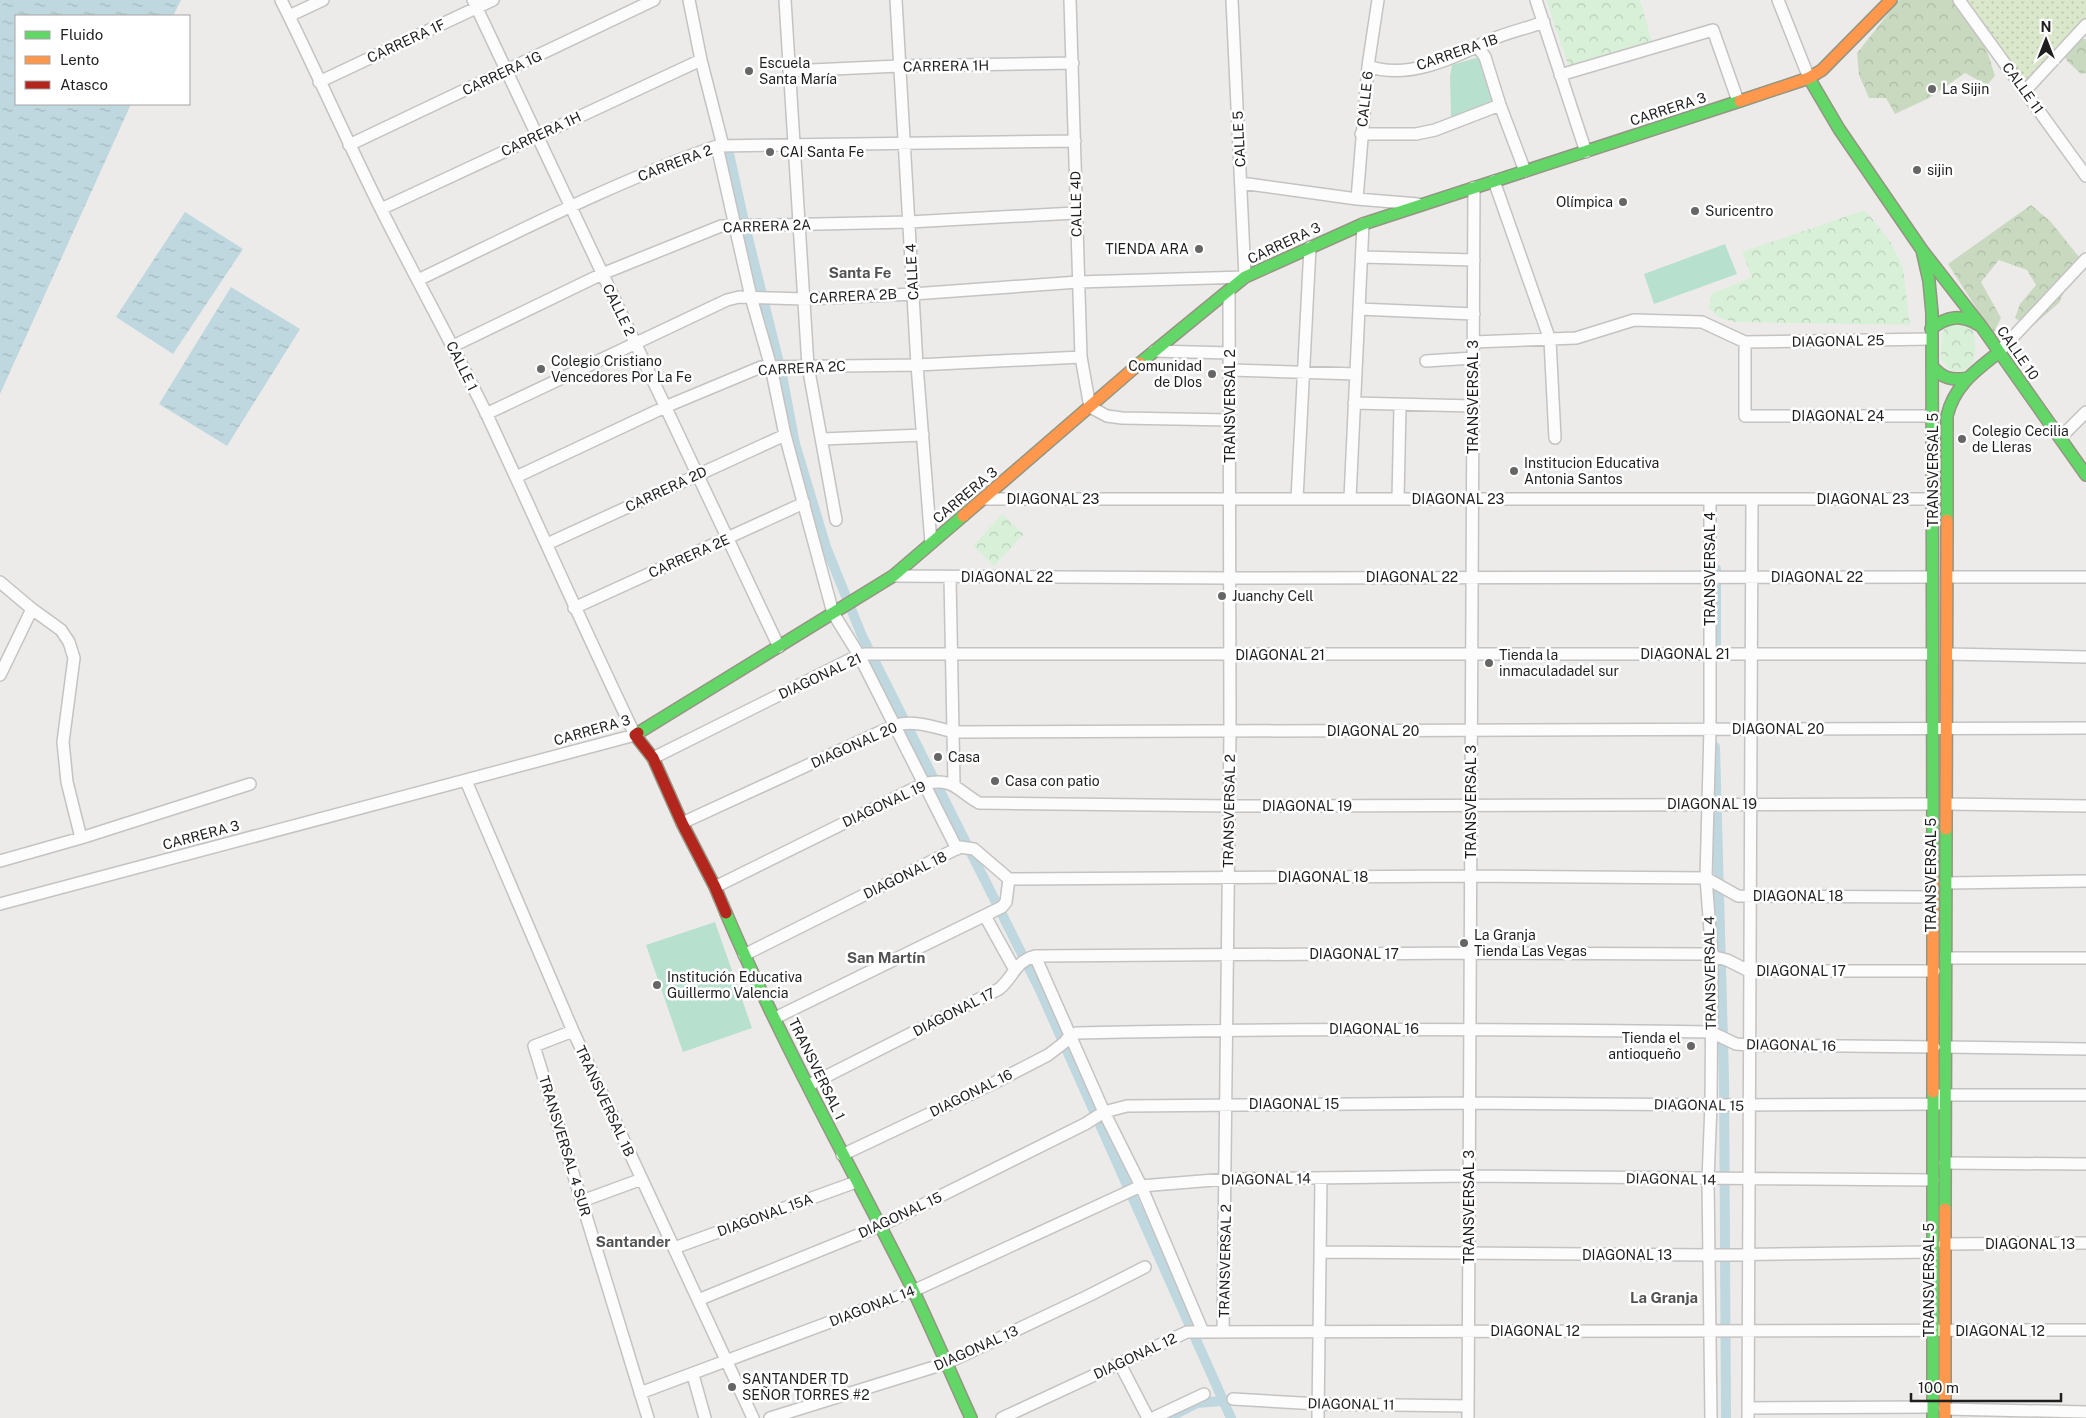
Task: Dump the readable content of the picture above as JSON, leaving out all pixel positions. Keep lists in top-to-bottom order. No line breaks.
{"streets":{"street":["CARRERA 1F","CARRERA 1B","CARRERA 1H","CARRERA 1G","CALLE 11","CALLE 6","CARRERA 3","CALLE 5","CARRERA 2","CALLE 4D","CARRERA 2A","CALLE 4","CARRERA 2B","CALLE 2","DIAGONAL 25","CALLE 10","CALLE 1","CARRERA 2C","TRANSVERSAL 3","TRANSVERSAL 2","DIAGONAL 24","TRANSVERSAL 5","CARRERA 2D","DIAGONAL 23","CARRERA 2E","TRANSVERSAL 4","DIAGONAL 22","DIAGONAL 21","DIAGONAL 20","DIAGONAL 19","DIAGONAL 18","DIAGONAL 17","DIAGONAL 16","TRANSVERSAL 1","TRANSVERSAL 1B","DIAGONAL 15","TRANSVERSAL 4 SUR","DIAGONAL 14","DIAGONAL 15A","DIAGONAL 13","DIAGONAL 12","DIAGONAL 11"]},"crossings":[["CARRERA 1F","CALLE 2"],["CARRERA 1F","CALLE 1"],["CARRERA 1B","CALLE 6"],["CARRERA 1H","CALLE 4D"],["CARRERA 1H","CALLE 4"],["CARRERA 1H","CALLE 2"],["CARRERA 1H","CALLE 1"],["CARRERA 1G","CALLE 2"],["CARRERA 1G","CALLE 1"],["CARRERA 3","CALLE 5"],["CARRERA 3","CALLE 4D"],["CARRERA 3","CALLE 4"],["CARRERA 3","CARRERA 2B"],["CARRERA 3","CALLE 2"],["CARRERA 3","CALLE 10"],["CARRERA 3","CALLE 1"],["CARRERA 3","TRANSVERSAL 3"],["CARRERA 3","TRANSVERSAL 2"],["CARRERA 3","DIAGONAL 23"],["CARRERA 3","DIAGONAL 22"],["CARRERA 3","TRANSVERSAL 1"],["CARRERA 3","TRANSVERSAL 1B"],["CALLE 5","CARRERA 2B"],["CARRERA 2","CALLE 4D"],["CARRERA 2","CALLE 4"],["CARRERA 2","CALLE 2"],["CARRERA 2","CALLE 1"],["CALLE 4D","CARRERA 2A"],["CALLE 4D","CARRERA 2B"],["CALLE 4D","CARRERA 2C"],["CARRERA 2A","CALLE 4"],["CARRERA 2A","CALLE 2"],["CARRERA 2A","CALLE 1"],["CALLE 4","CARRERA 2B"],["CALLE 4","CARRERA 2C"],["CARRERA 2B","CALLE 2"],["CARRERA 2B","CALLE 1"],["CALLE 2","CARRERA 2C"],["CALLE 2","CARRERA 2D"],["CALLE 2","CARRERA 2E"],["DIAGONAL 25","CALLE 10"],["DIAGONAL 25","DIAGONAL 24"],["DIAGONAL 25","TRANSVERSAL 5"],["CALLE 10","TRANSVERSAL 5"],["CALLE 1","CARRERA 2C"],["CALLE 1","CARRERA 2D"],["CALLE 1","CARRERA 2E"],["CALLE 1","TRANSVERSAL 1"],["TRANSVERSAL 3","DIAGONAL 23"],["TRANSVERSAL 3","DIAGONAL 22"],["TRANSVERSAL 3","DIAGONAL 21"],["TRANSVERSAL 3","DIAGONAL 20"],["TRANSVERSAL 3","DIAGONAL 19"],["TRANSVERSAL 3","DIAGONAL 18"],["TRANSVERSAL 3","DIAGONAL 17"],["TRANSVERSAL 3","DIAGONAL 16"],["TRANSVERSAL 3","DIAGONAL 15"],["TRANSVERSAL 3","DIAGONAL 14"],["TRANSVERSAL 3","DIAGONAL 13"],["TRANSVERSAL 3","DIAGONAL 12"],["TRANSVERSAL 3","DIAGONAL 11"],["TRANSVERSAL 2","DIAGONAL 23"],["TRANSVERSAL 2","DIAGONAL 22"],["TRANSVERSAL 2","DIAGONAL 21"],["TRANSVERSAL 2","DIAGONAL 20"],["TRANSVERSAL 2","DIAGONAL 19"],["TRANSVERSAL 2","DIAGONAL 18"],["TRANSVERSAL 2","DIAGONAL 17"],["TRANSVERSAL 2","DIAGONAL 16"],["TRANSVERSAL 2","DIAGONAL 15"],["TRANSVERSAL 2","DIAGONAL 14"],["TRANSVERSAL 2","DIAGONAL 12"],["DIAGONAL 24","TRANSVERSAL 5"],["TRANSVERSAL 5","DIAGONAL 23"],["TRANSVERSAL 5","DIAGONAL 22"],["TRANSVERSAL 5","DIAGONAL 21"],["TRANSVERSAL 5","DIAGONAL 20"],["TRANSVERSAL 5","DIAGONAL 19"],["TRANSVERSAL 5","DIAGONAL 18"],["TRANSVERSAL 5","DIAGONAL 17"],["TRANSVERSAL 5","DIAGONAL 16"],["TRANSVERSAL 5","DIAGONAL 15"],["TRANSVERSAL 5","DIAGONAL 14"],["TRANSVERSAL 5","DIAGONAL 13"],["TRANSVERSAL 5","DIAGONAL 12"],["DIAGONAL 23","TRANSVERSAL 4"],["TRANSVERSAL 4","DIAGONAL 22"],["TRANSVERSAL 4","DIAGONAL 21"],["TRANSVERSAL 4","DIAGONAL 20"],["TRANSVERSAL 4","DIAGONAL 19"],["TRANSVERSAL 4","DIAGONAL 18"],["TRANSVERSAL 4","DIAGONAL 17"],["TRANSVERSAL 4","DIAGONAL 16"],["TRANSVERSAL 4","DIAGONAL 15"],["TRANSVERSAL 4","DIAGONAL 14"],["TRANSVERSAL 4","DIAGONAL 13"],["TRANSVERSAL 4","DIAGONAL 12"],["DIAGONAL 21","TRANSVERSAL 1"],["DIAGONAL 20","TRANSVERSAL 1"],["DIAGONAL 19","TRANSVERSAL 1"],["DIAGONAL 18","TRANSVERSAL 1"],["DIAGONAL 17","TRANSVERSAL 1"],["DIAGONAL 16","TRANSVERSAL 1"],["TRANSVERSAL 1","DIAGONAL 15"],["TRANSVERSAL 1","DIAGONAL 14"],["TRANSVERSAL 1","DIAGONAL 15A"],["TRANSVERSAL 1","DIAGONAL 13"],["TRANSVERSAL 1B","DIAGONAL 15"],["TRANSVERSAL 1B","TRANSVERSAL 4 SUR"],["TRANSVERSAL 1B","DIAGONAL 14"],["TRANSVERSAL 1B","DIAGONAL 15A"],["TRANSVERSAL 4 SUR","DIAGONAL 14"]],"districts":["Santa Fe","San Martín","Santander","La Granja"],"places":["Escuela Santa María","La Sijin","CAI Santa Fe","sijin","Olímpica","Suricentro","TIENDA ARA","Colegio Cristiano Vencedores Por La Fe","Comunidad de DIos","Colegio Cecilia de Lleras","Institucion Educativa Antonia Santos","Juanchy Cell","Tienda la inmaculadadel sur","Casa","Casa con patio","La Granja Tienda Las Vegas","Institución Educativa Guillermo Valencia","Tienda el antioqueño","SANTANDER TD SEÑOR TORRES #2"],"legend":["Fluido","Lento","Atasco"],"scale_bar":"100 m","north":"top"}
